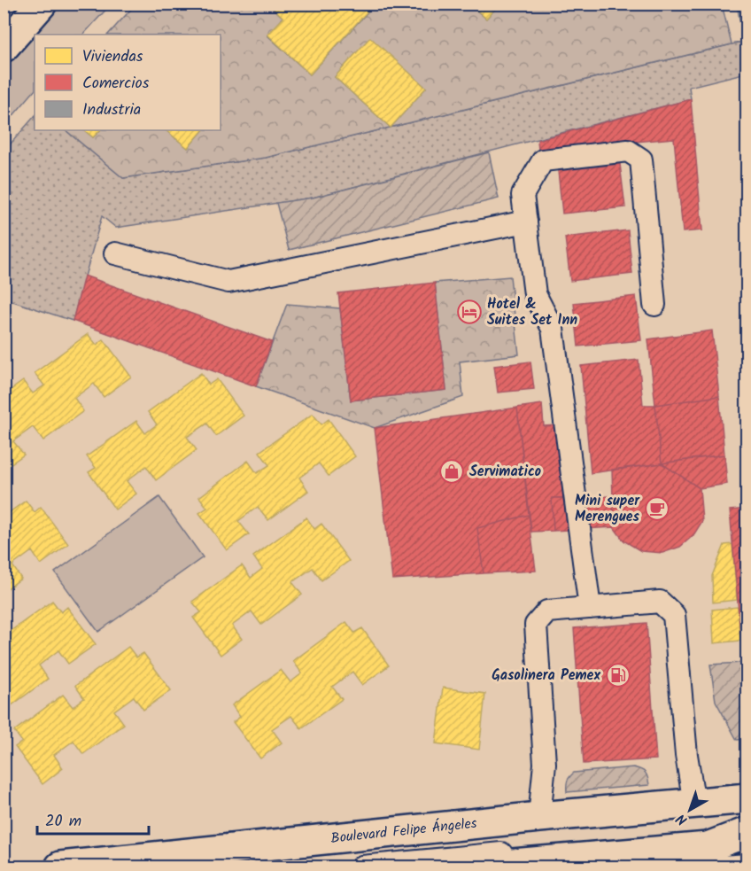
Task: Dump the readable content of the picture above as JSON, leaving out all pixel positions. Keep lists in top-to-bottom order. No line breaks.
{"streets":{"main road":["Boulevard Felipe Ángeles"]},"places":{"hotel":["Hotel & Suites Set Inn"],"shop":["Servimatico"],"cafe":["Mini super Merengues"],"fuel station":["Gasolinera Pemex"]},"legend":["Viviendas","Comercios","Industria"],"scale_bar":"20 m","north":"bottom left"}
